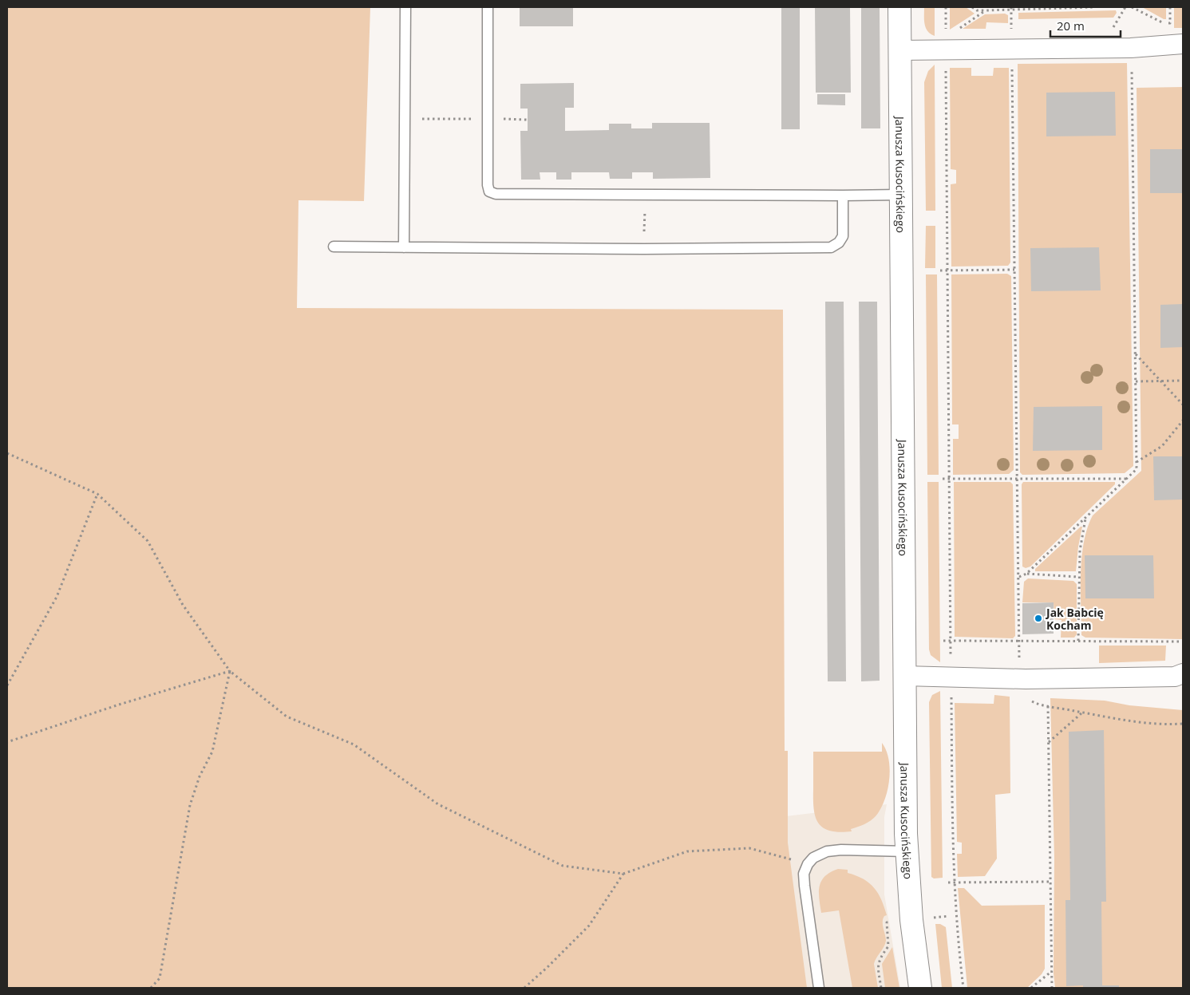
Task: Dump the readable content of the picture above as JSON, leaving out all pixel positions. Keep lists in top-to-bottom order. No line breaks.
{"streets":{"street":["Janusza Kusocińskiego"]},"places":["Jak Babcię Kocham"],"scale_bar":"20 m"}
